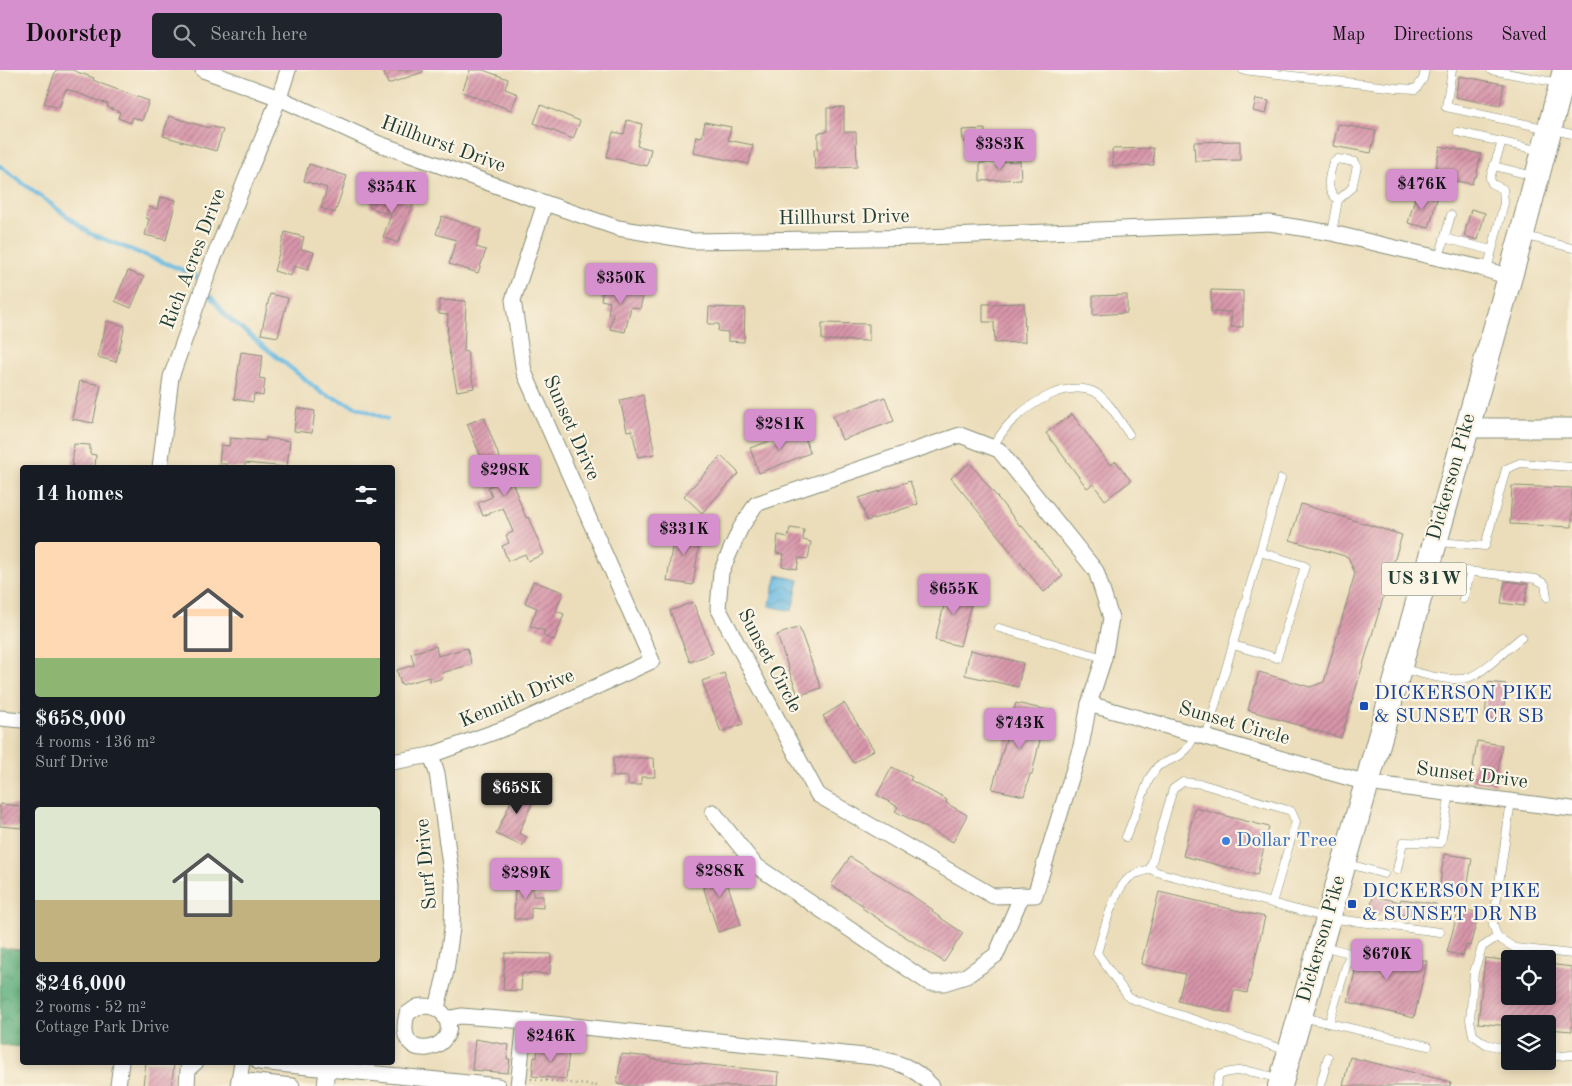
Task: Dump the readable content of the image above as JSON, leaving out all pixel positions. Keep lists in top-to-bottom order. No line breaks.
{"streets":{"main road":["Dickerson Pike","US 31W"],"street":["Hillhurst Drive","Rich Acres Drive","Sunset Drive","Sunset Circle","Kennith Drive","Surf Drive"]},"crossings":[["Hillhurst Drive","Rich Acres Drive"],["Hillhurst Drive","Sunset Drive"],["Hillhurst Drive","Dickerson Pike"],["Sunset Drive","Dickerson Pike"],["Sunset Drive","Sunset Circle"],["Sunset Drive","Kennith Drive"],["Dickerson Pike","Sunset Circle"],["Kennith Drive","Surf Drive"]],"places":{"transit":["DICKERSON PIKE & SUNSET CR SB","DICKERSON PIKE & SUNSET DR NB"],"other":["Dollar Tree"]},"page":{"header":"Doorstep","search":"Search here","nav":["Map","Directions","Saved"],"price":["$383K","$476K","$354K","$350K","$281K","$298K","$331K","$655K","$743K","$658K","$288K","$289K","$670K","$246K"],"heading":"14 homes","list":[{"name":"$658,000","note":"4 rooms · 136 m² · Surf Drive"},{"name":"$246,000","note":"2 rooms · 52 m² · Cottage Park Drive"}]}}
